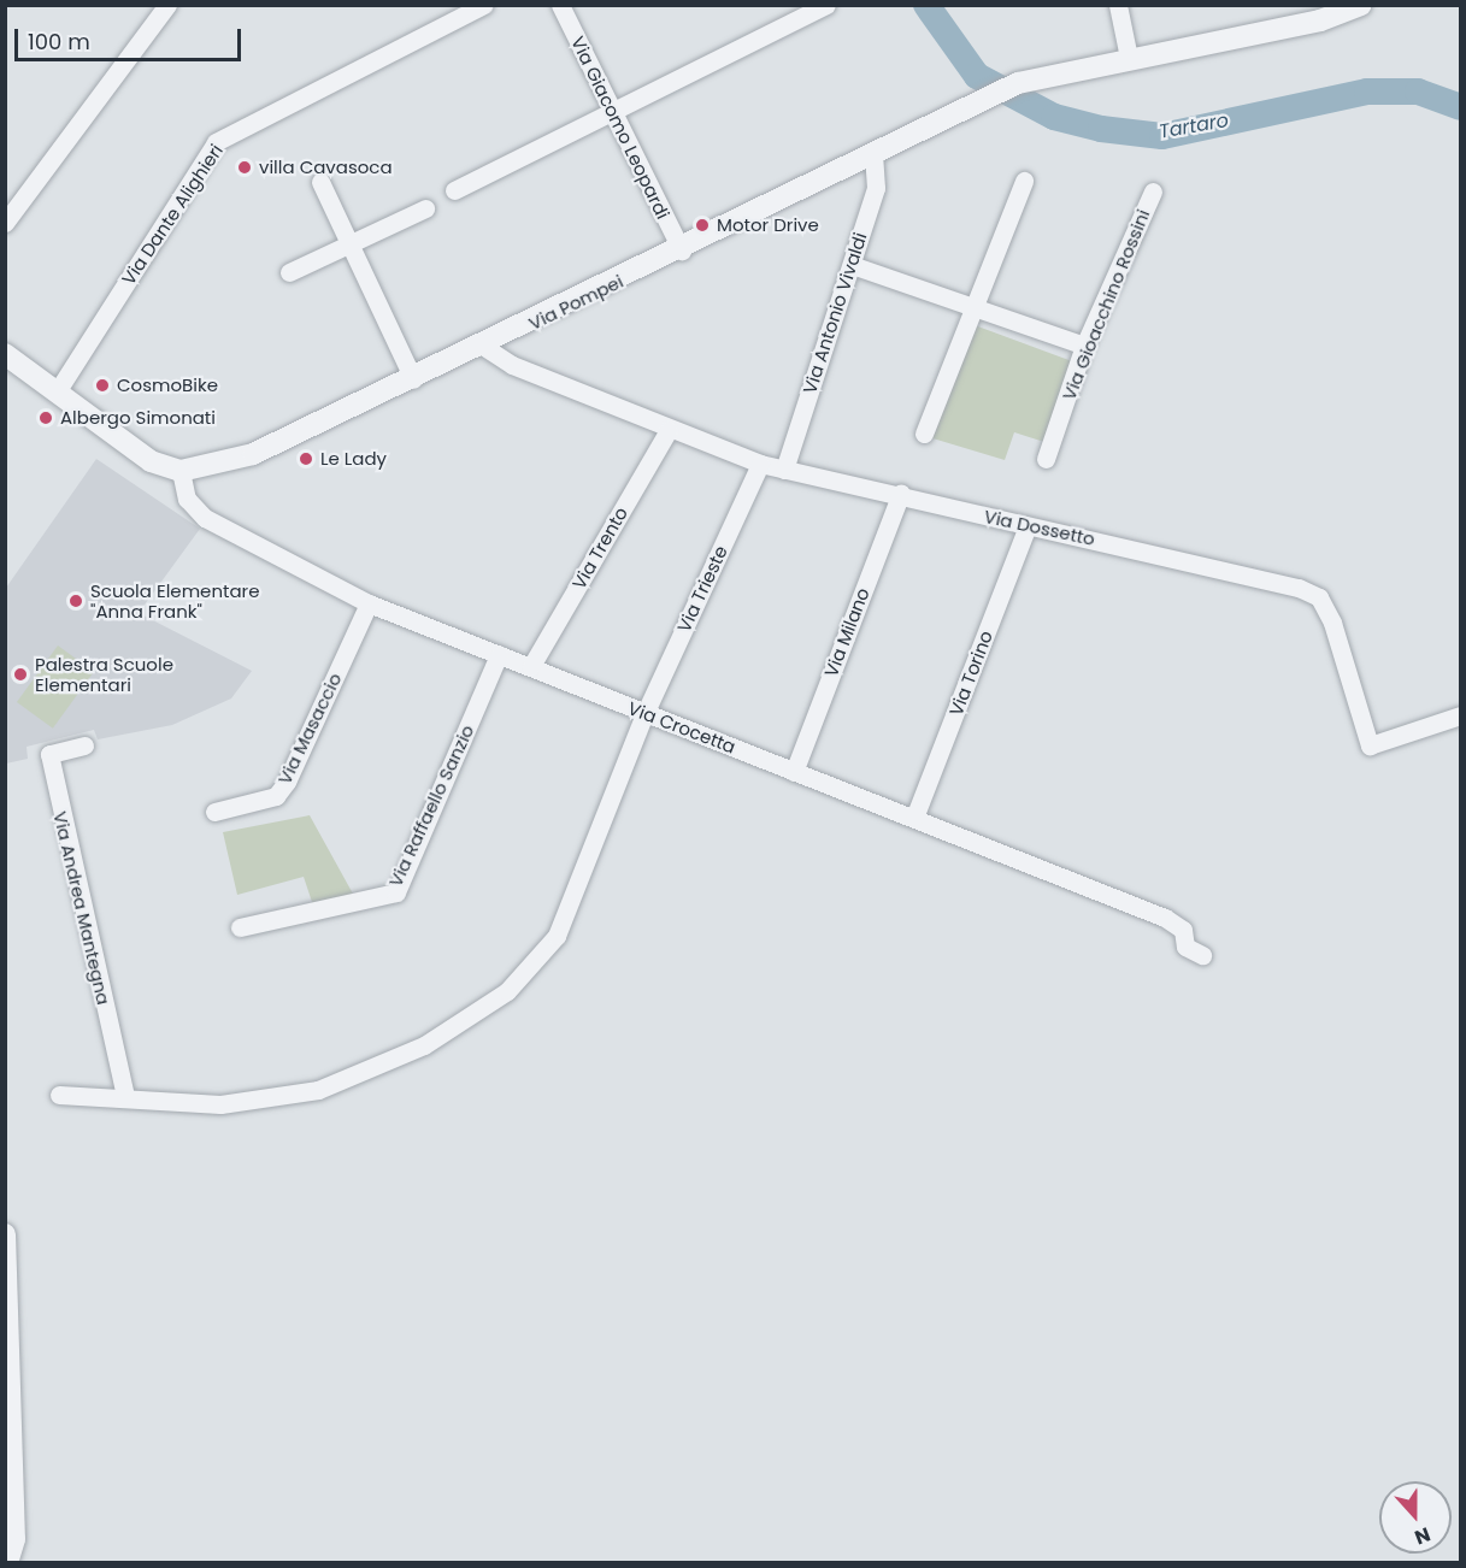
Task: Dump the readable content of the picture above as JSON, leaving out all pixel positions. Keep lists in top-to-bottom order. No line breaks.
{"streets":{"street":["Via Giacomo Leopardi","Via Dante Alighieri","Via Pompei","Via Gioacchino Rossini","Via Antonio Vivaldi","Via Dossetto","Via Trento","Via Trieste","Via Milano","Via Torino","Via Crocetta","Via Masaccio","Via Raffaello Sanzio","Via Andrea Mantegna"]},"crossings":[["Via Giacomo Leopardi","Via Pompei"],["Via Pompei","Via Antonio Vivaldi"],["Via Pompei","Via Dossetto"],["Via Pompei","Via Crocetta"],["Via Antonio Vivaldi","Via Dossetto"],["Via Dossetto","Via Trento"],["Via Dossetto","Via Trieste"],["Via Dossetto","Via Milano"],["Via Dossetto","Via Torino"],["Via Trento","Via Crocetta"],["Via Trieste","Via Crocetta"],["Via Trieste","Via Andrea Mantegna"],["Via Milano","Via Crocetta"],["Via Torino","Via Crocetta"],["Via Crocetta","Via Masaccio"],["Via Crocetta","Via Raffaello Sanzio"]],"water":["Tartaro"],"places":["villa Cavasoca","Motor Drive","CosmoBike","Albergo Simonati","Le Lady","Scuola Elementare \"Anna Frank\"","Palestra Scuole Elementari"],"scale_bar":"100 m","north":"bottom"}
